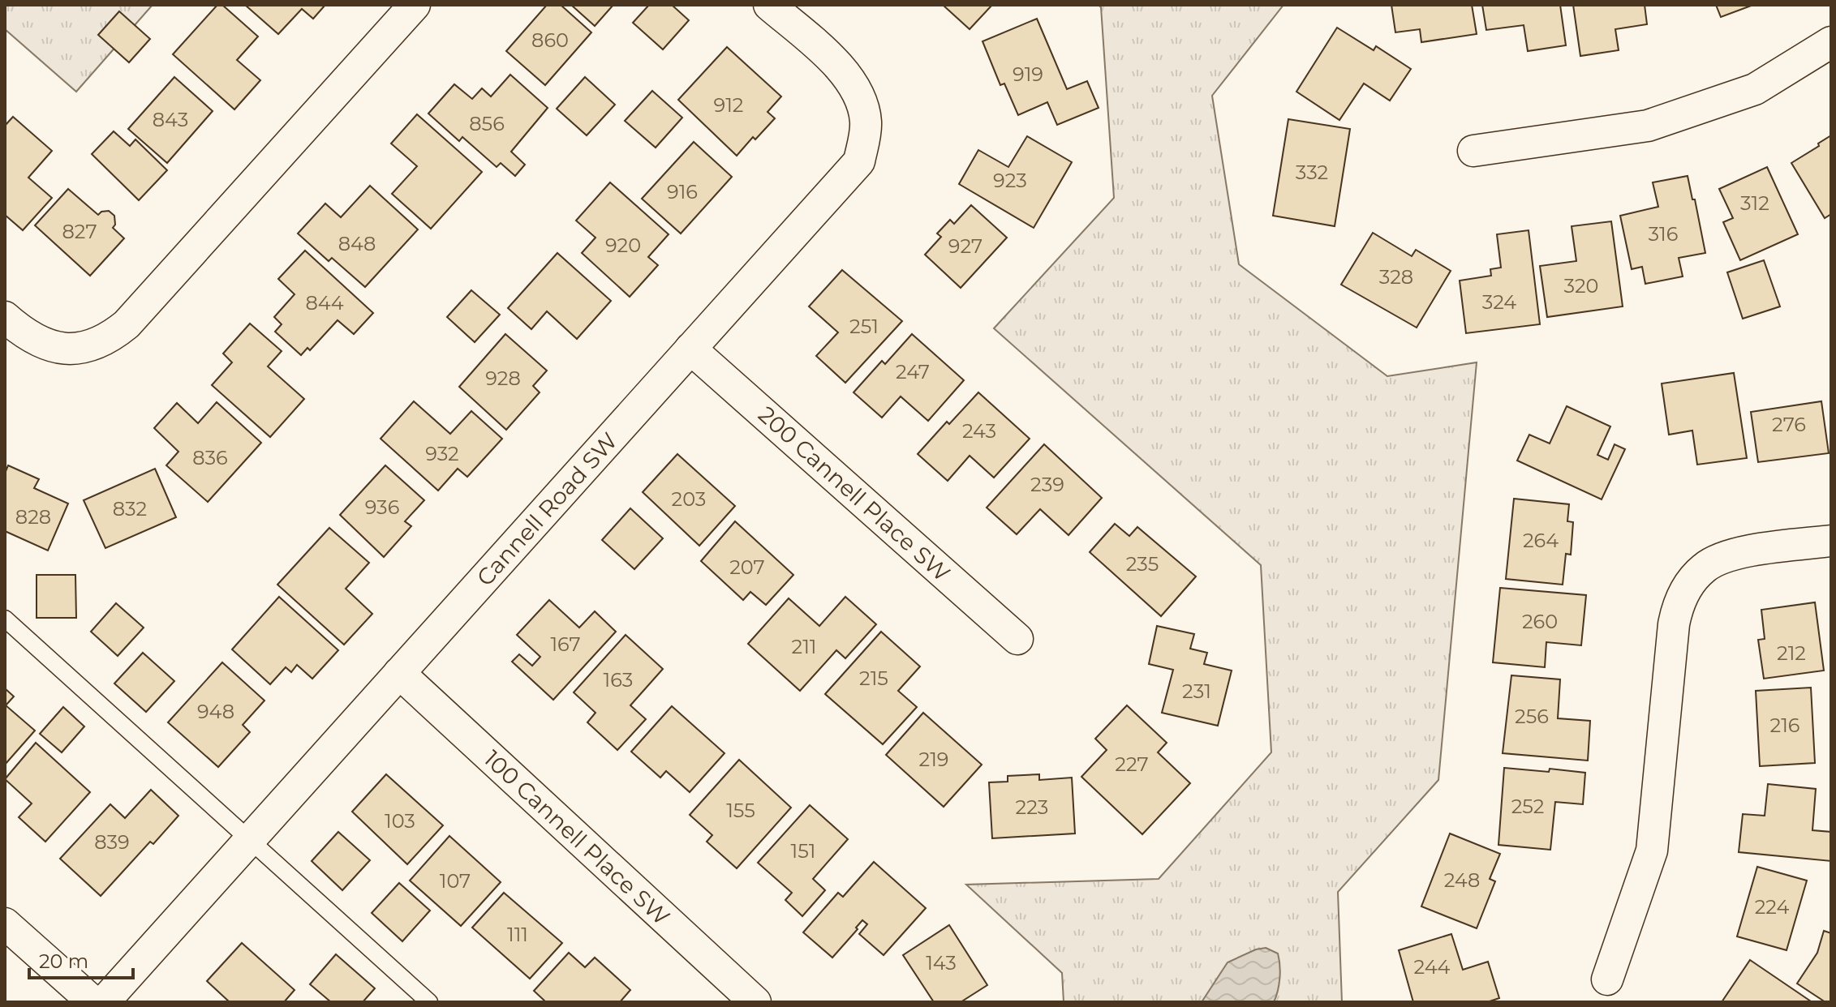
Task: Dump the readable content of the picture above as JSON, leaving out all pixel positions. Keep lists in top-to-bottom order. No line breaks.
{"streets":{"street":["200 Cannell Place SW","Cannell Road SW","100 Cannell Place SW"]},"crossings":[["200 Cannell Place SW","Cannell Road SW"],["Cannell Road SW","100 Cannell Place SW"]],"house_numbers":["860","919","912","843","856","332","923","916","312","827","316","848","920","927","328","320","324","844","251","247","928","276","243","932","836","239","203","936","832","828","264","235","207","260","167","211","212","215","163","231","948","256","216","219","227","252","223","155","103","839","151","248","107","224","111","143","244"],"scale_bar":"20 m"}
